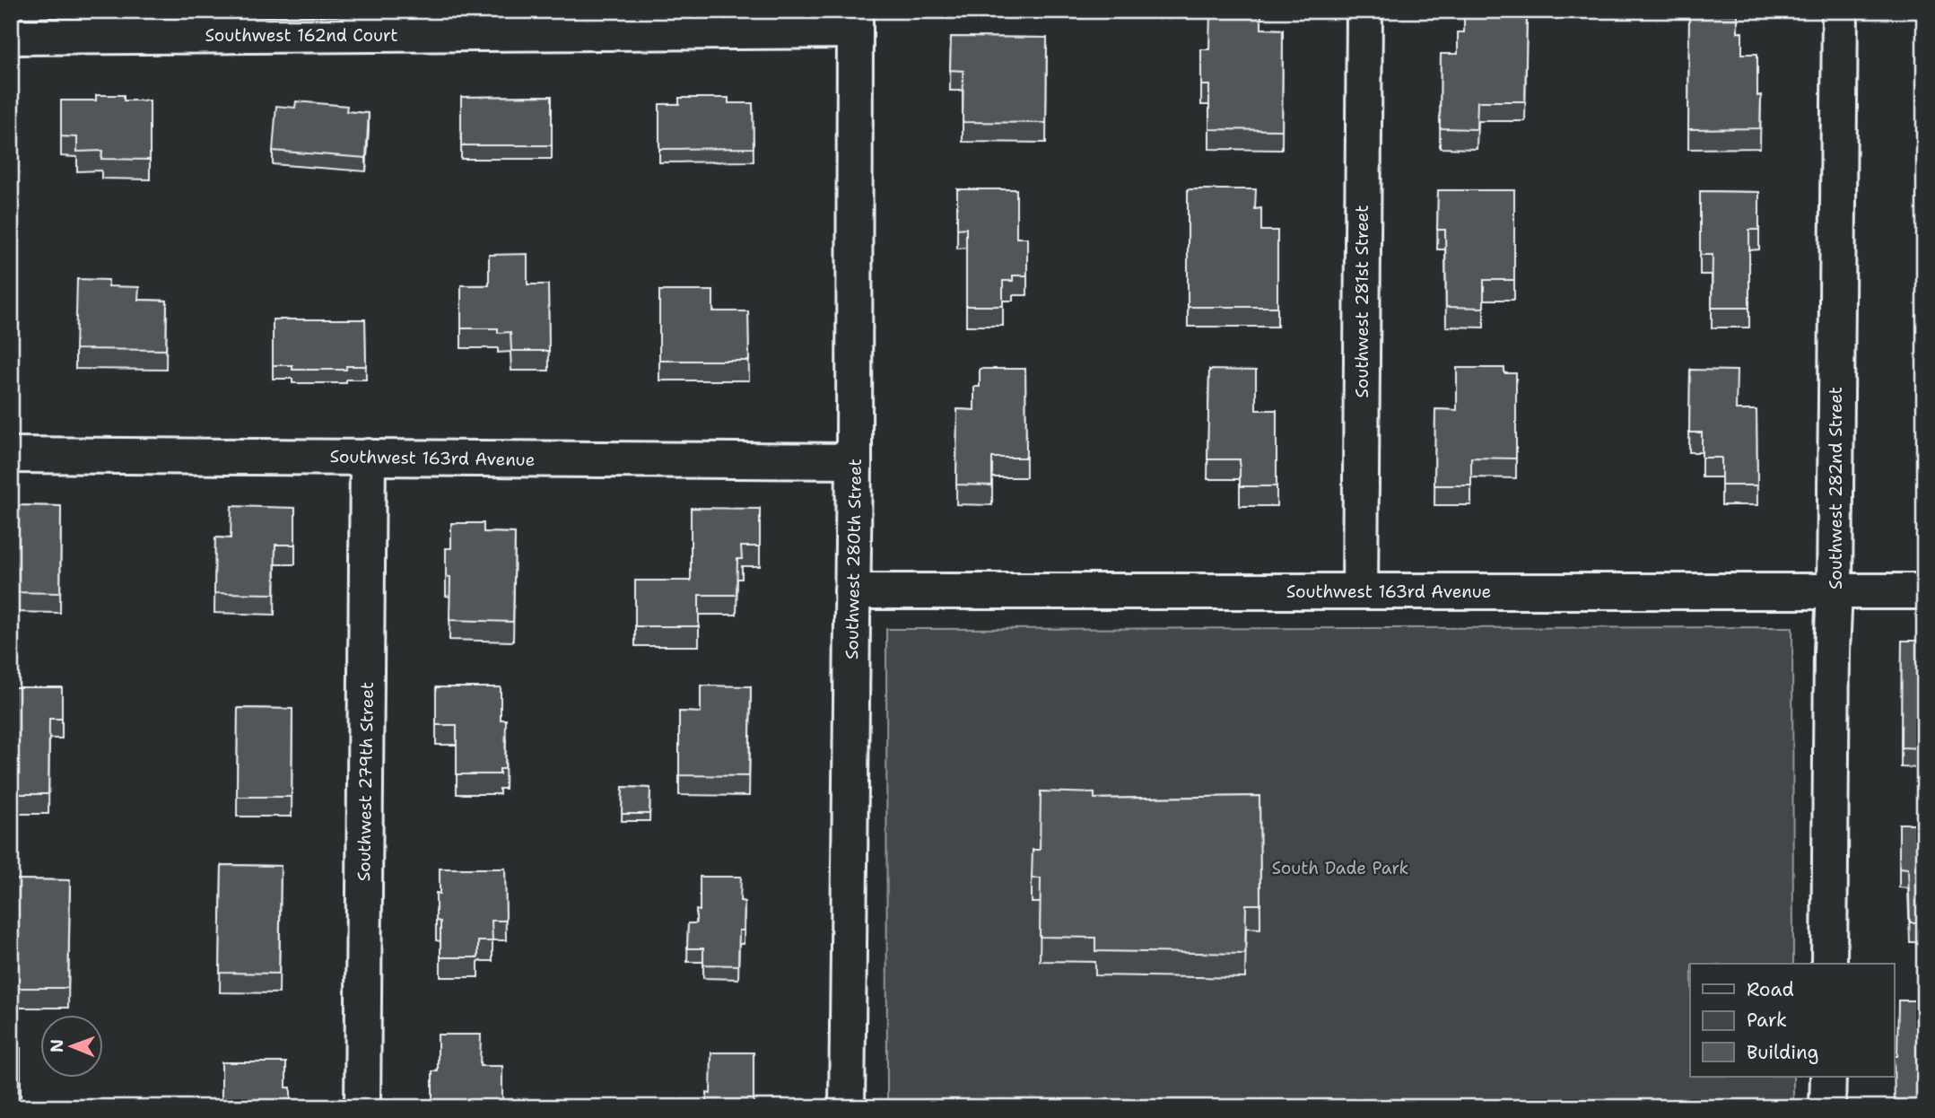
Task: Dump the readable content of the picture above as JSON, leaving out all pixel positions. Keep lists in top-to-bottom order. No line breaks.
{"streets":{"street":["Southwest 162nd Court","Southwest 281st Street","Southwest 163rd Avenue","Southwest 282nd Street","Southwest 280th Street","Southwest 279th Street"]},"crossings":[["Southwest 162nd Court","Southwest 280th Street"],["Southwest 281st Street","Southwest 163rd Avenue"],["Southwest 163rd Avenue","Southwest 282nd Street"],["Southwest 163rd Avenue","Southwest 280th Street"],["Southwest 163rd Avenue","Southwest 279th Street"]],"parks":["South Dade Park"],"legend":["Road","Park","Building"],"north":"left"}
